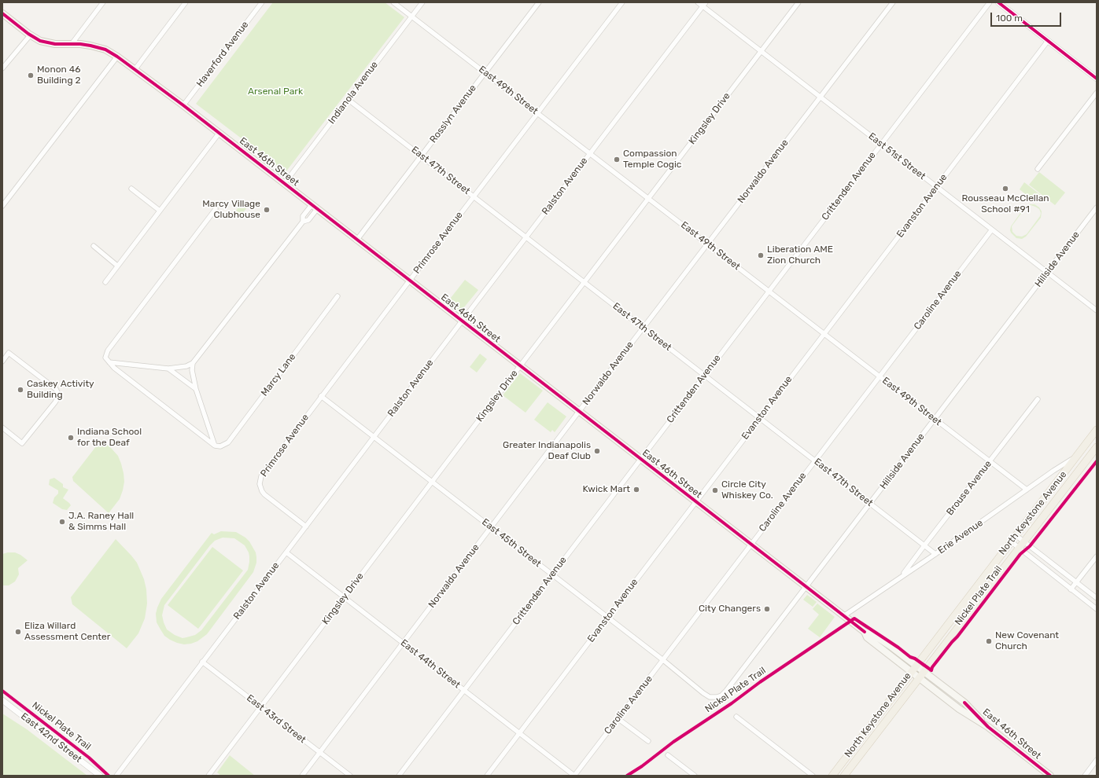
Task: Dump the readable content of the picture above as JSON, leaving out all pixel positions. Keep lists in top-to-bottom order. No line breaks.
{"streets":{"main road":["East 46th Street","North Keystone Avenue"],"street":["Haverford Avenue","East 49th Street","Indianola Avenue","Rosslyn Avenue","Kingsley Drive","East 51st Street","East 47th Street","Norwaldo Avenue","Ralston Avenue","Crittenden Avenue","Evanston Avenue","Primrose Avenue","Hillside Avenue","Caroline Avenue","Marcy Lane","Brouse Avenue","Erie Avenue","East 45th Street","East 44th Street","East 43rd Street","East 42nd Street"],"cycle path":["Nickel Plate Trail"]},"crossings":[["Haverford Avenue","East 46th Street"],["East 49th Street","Indianola Avenue"],["East 49th Street","Rosslyn Avenue"],["East 49th Street","Kingsley Drive"],["East 49th Street","Norwaldo Avenue"],["East 49th Street","Ralston Avenue"],["East 49th Street","Crittenden Avenue"],["East 49th Street","Evanston Avenue"],["East 49th Street","Primrose Avenue"],["East 49th Street","Hillside Avenue"],["East 49th Street","Caroline Avenue"],["East 49th Street","Brouse Avenue"],["East 49th Street","Erie Avenue"],["Indianola Avenue","East 46th Street"],["Indianola Avenue","East 47th Street"],["Rosslyn Avenue","East 46th Street"],["Rosslyn Avenue","East 47th Street"],["Kingsley Drive","East 51st Street"],["Kingsley Drive","East 46th Street"],["Kingsley Drive","East 47th Street"],["Kingsley Drive","East 45th Street"],["Kingsley Drive","East 44th Street"],["Kingsley Drive","East 43rd Street"],["East 51st Street","Norwaldo Avenue"],["East 51st Street","Ralston Avenue"],["East 51st Street","Crittenden Avenue"],["East 51st Street","Evanston Avenue"],["East 51st Street","Hillside Avenue"],["East 51st Street","Caroline Avenue"],["East 46th Street","Norwaldo Avenue"],["East 46th Street","Ralston Avenue"],["East 46th Street","Crittenden Avenue"],["East 46th Street","Evanston Avenue"],["East 46th Street","Primrose Avenue"],["East 46th Street","Hillside Avenue"],["East 46th Street","Caroline Avenue"],["East 46th Street","North Keystone Avenue"],["East 46th Street","Erie Avenue"],["East 47th Street","Norwaldo Avenue"],["East 47th Street","Ralston Avenue"],["East 47th Street","Crittenden Avenue"],["East 47th Street","Evanston Avenue"],["East 47th Street","Primrose Avenue"],["East 47th Street","Hillside Avenue"],["East 47th Street","Caroline Avenue"],["East 47th Street","Brouse Avenue"],["East 47th Street","Erie Avenue"],["Norwaldo Avenue","East 45th Street"],["Norwaldo Avenue","East 44th Street"],["Norwaldo Avenue","East 43rd Street"],["Ralston Avenue","Primrose Avenue"],["Ralston Avenue","East 45th Street"],["Ralston Avenue","East 44th Street"],["Ralston Avenue","East 43rd Street"],["Crittenden Avenue","East 45th Street"],["Crittenden Avenue","East 44th Street"],["Evanston Avenue","East 45th Street"],["Evanston Avenue","East 44th Street"],["Primrose Avenue","East 45th Street"],["Hillside Avenue","East 45th Street"],["Caroline Avenue","East 45th Street"],["Caroline Avenue","East 44th Street"],["Brouse Avenue","Erie Avenue"],["North Keystone Avenue","Erie Avenue"]],"parks":["Arsenal Park"],"places":["Monon 46 Building 2","Compassion Temple Cogic","Rousseau McClellan School #91","Marcy Village Clubhouse","Liberation AME Zion Church","Caskey Activity Building","Indiana School for the Deaf","Greater Indianapolis Deaf Club","Kwick Mart","Circle City Whiskey Co.","J.A. Raney Hall & Simms Hall","City Changers","Eliza Willard Assessment Center","New Covenant Church"],"scale_bar":"100 m"}
